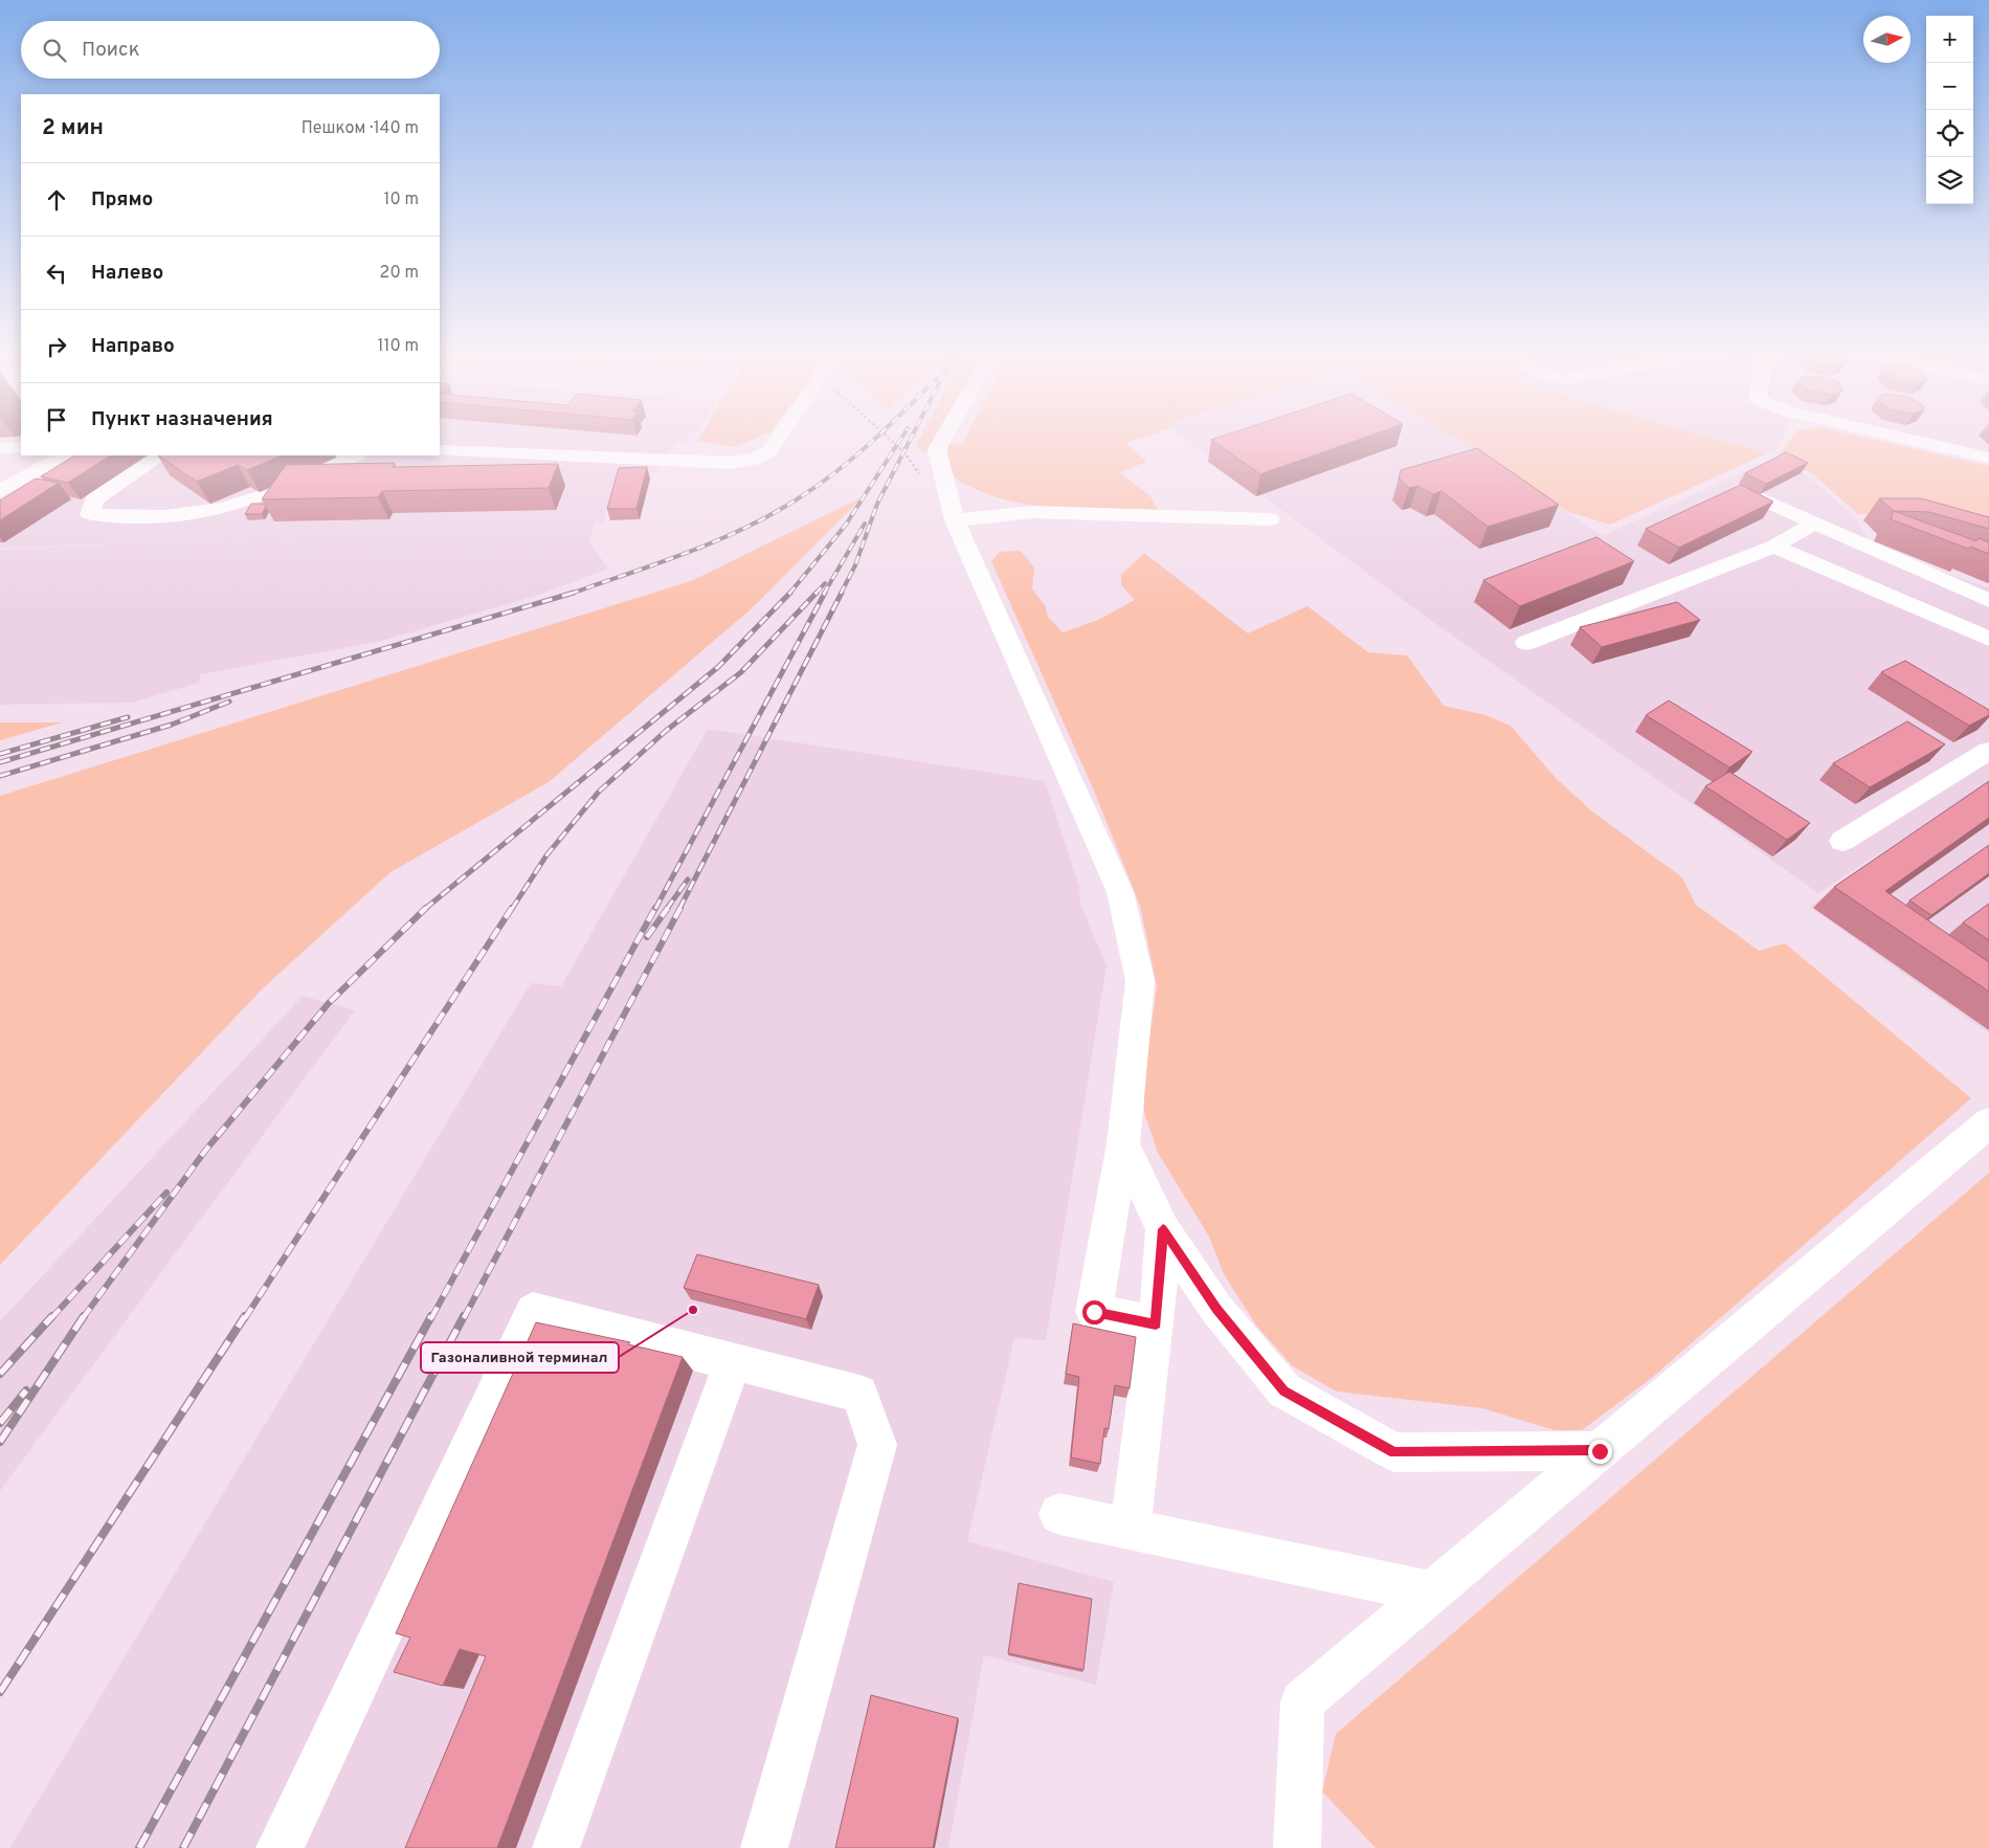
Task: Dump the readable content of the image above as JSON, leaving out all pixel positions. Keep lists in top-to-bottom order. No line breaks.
{"places":["Газоналивной терминал"],"north":"right","page":{"map_buttons":["+","−"],"search":"Поиск","heading":["2 мин","Пешком · 140 m"],"list":[["Прямо","10 m"],["Налево","20 m"],["Направо","110 m"],"Пункт назначения"]}}
